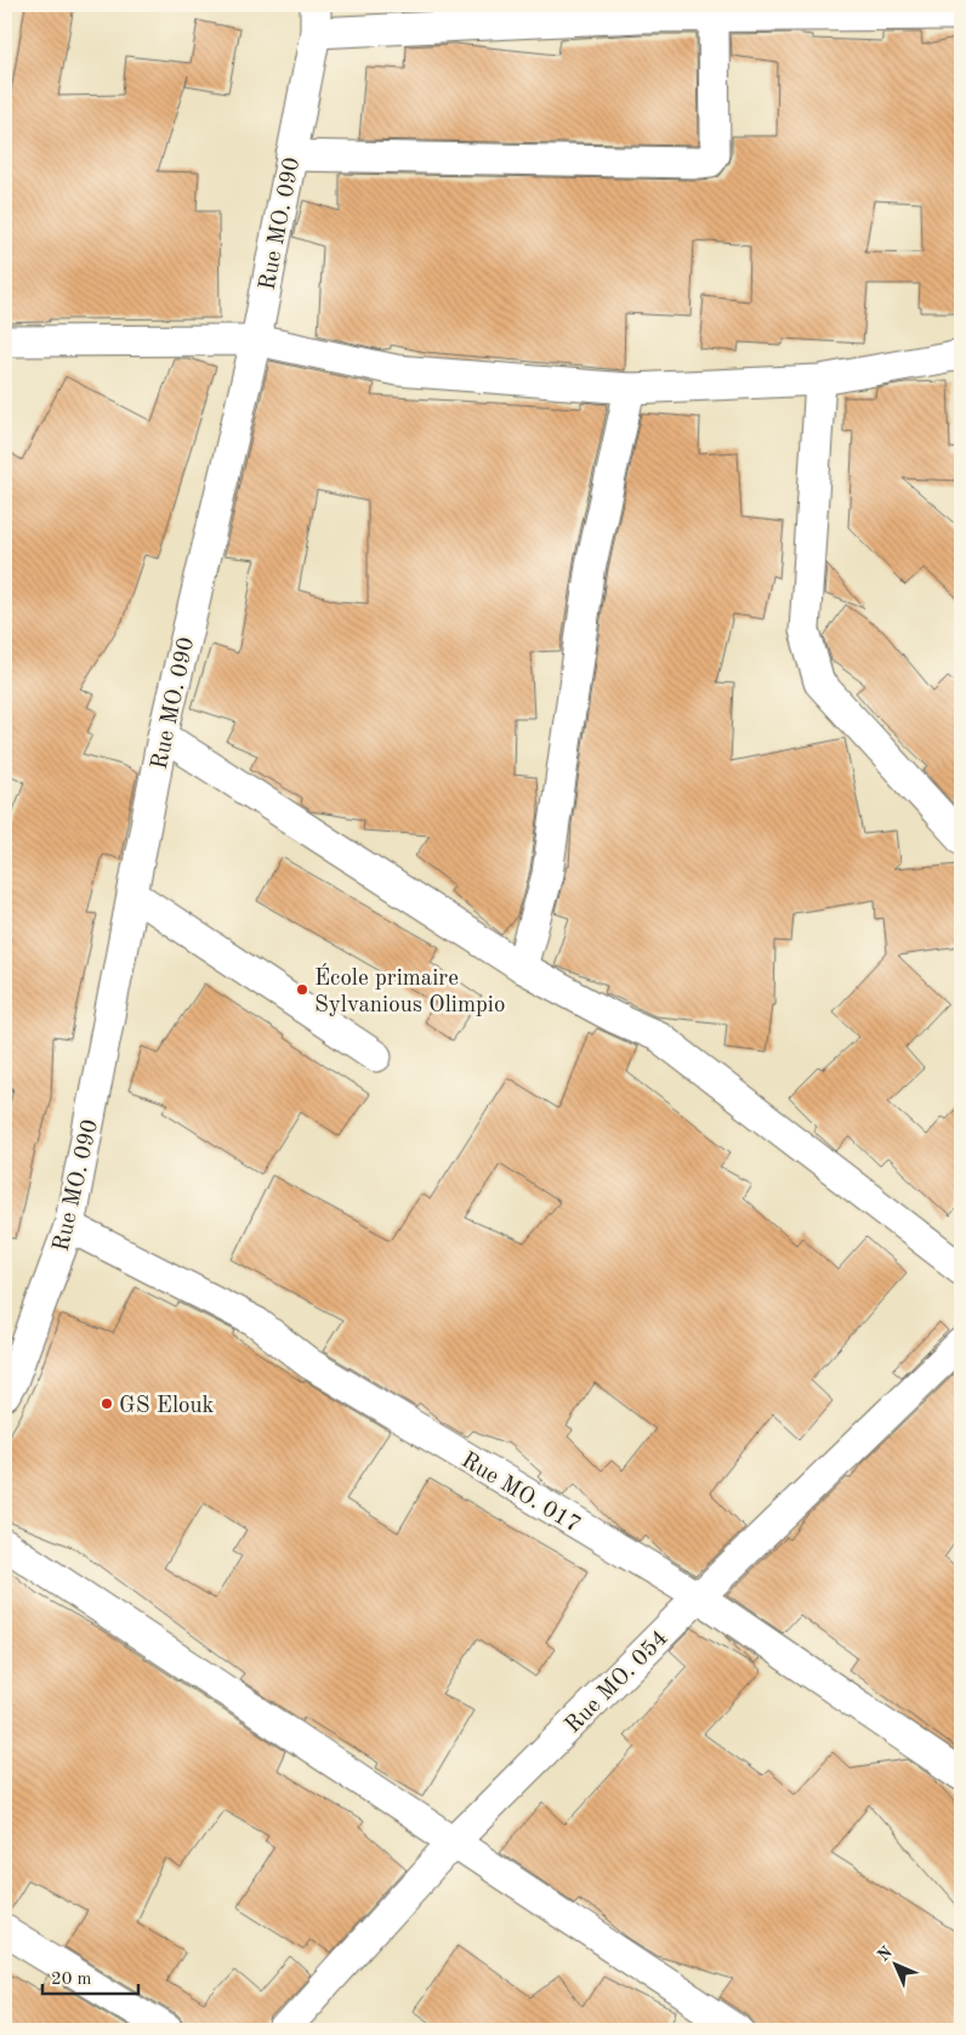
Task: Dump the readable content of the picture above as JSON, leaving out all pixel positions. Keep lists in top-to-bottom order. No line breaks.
{"streets":{"street":["Rue MO. 090","Rue MO. 017","Rue MO. 054"]},"crossings":[["Rue MO. 090","Rue MO. 017"],["Rue MO. 017","Rue MO. 054"]],"places":["École primaire Sylvanious Olimpio","GS Elouk"],"scale_bar":"20 m","north":"top left"}
